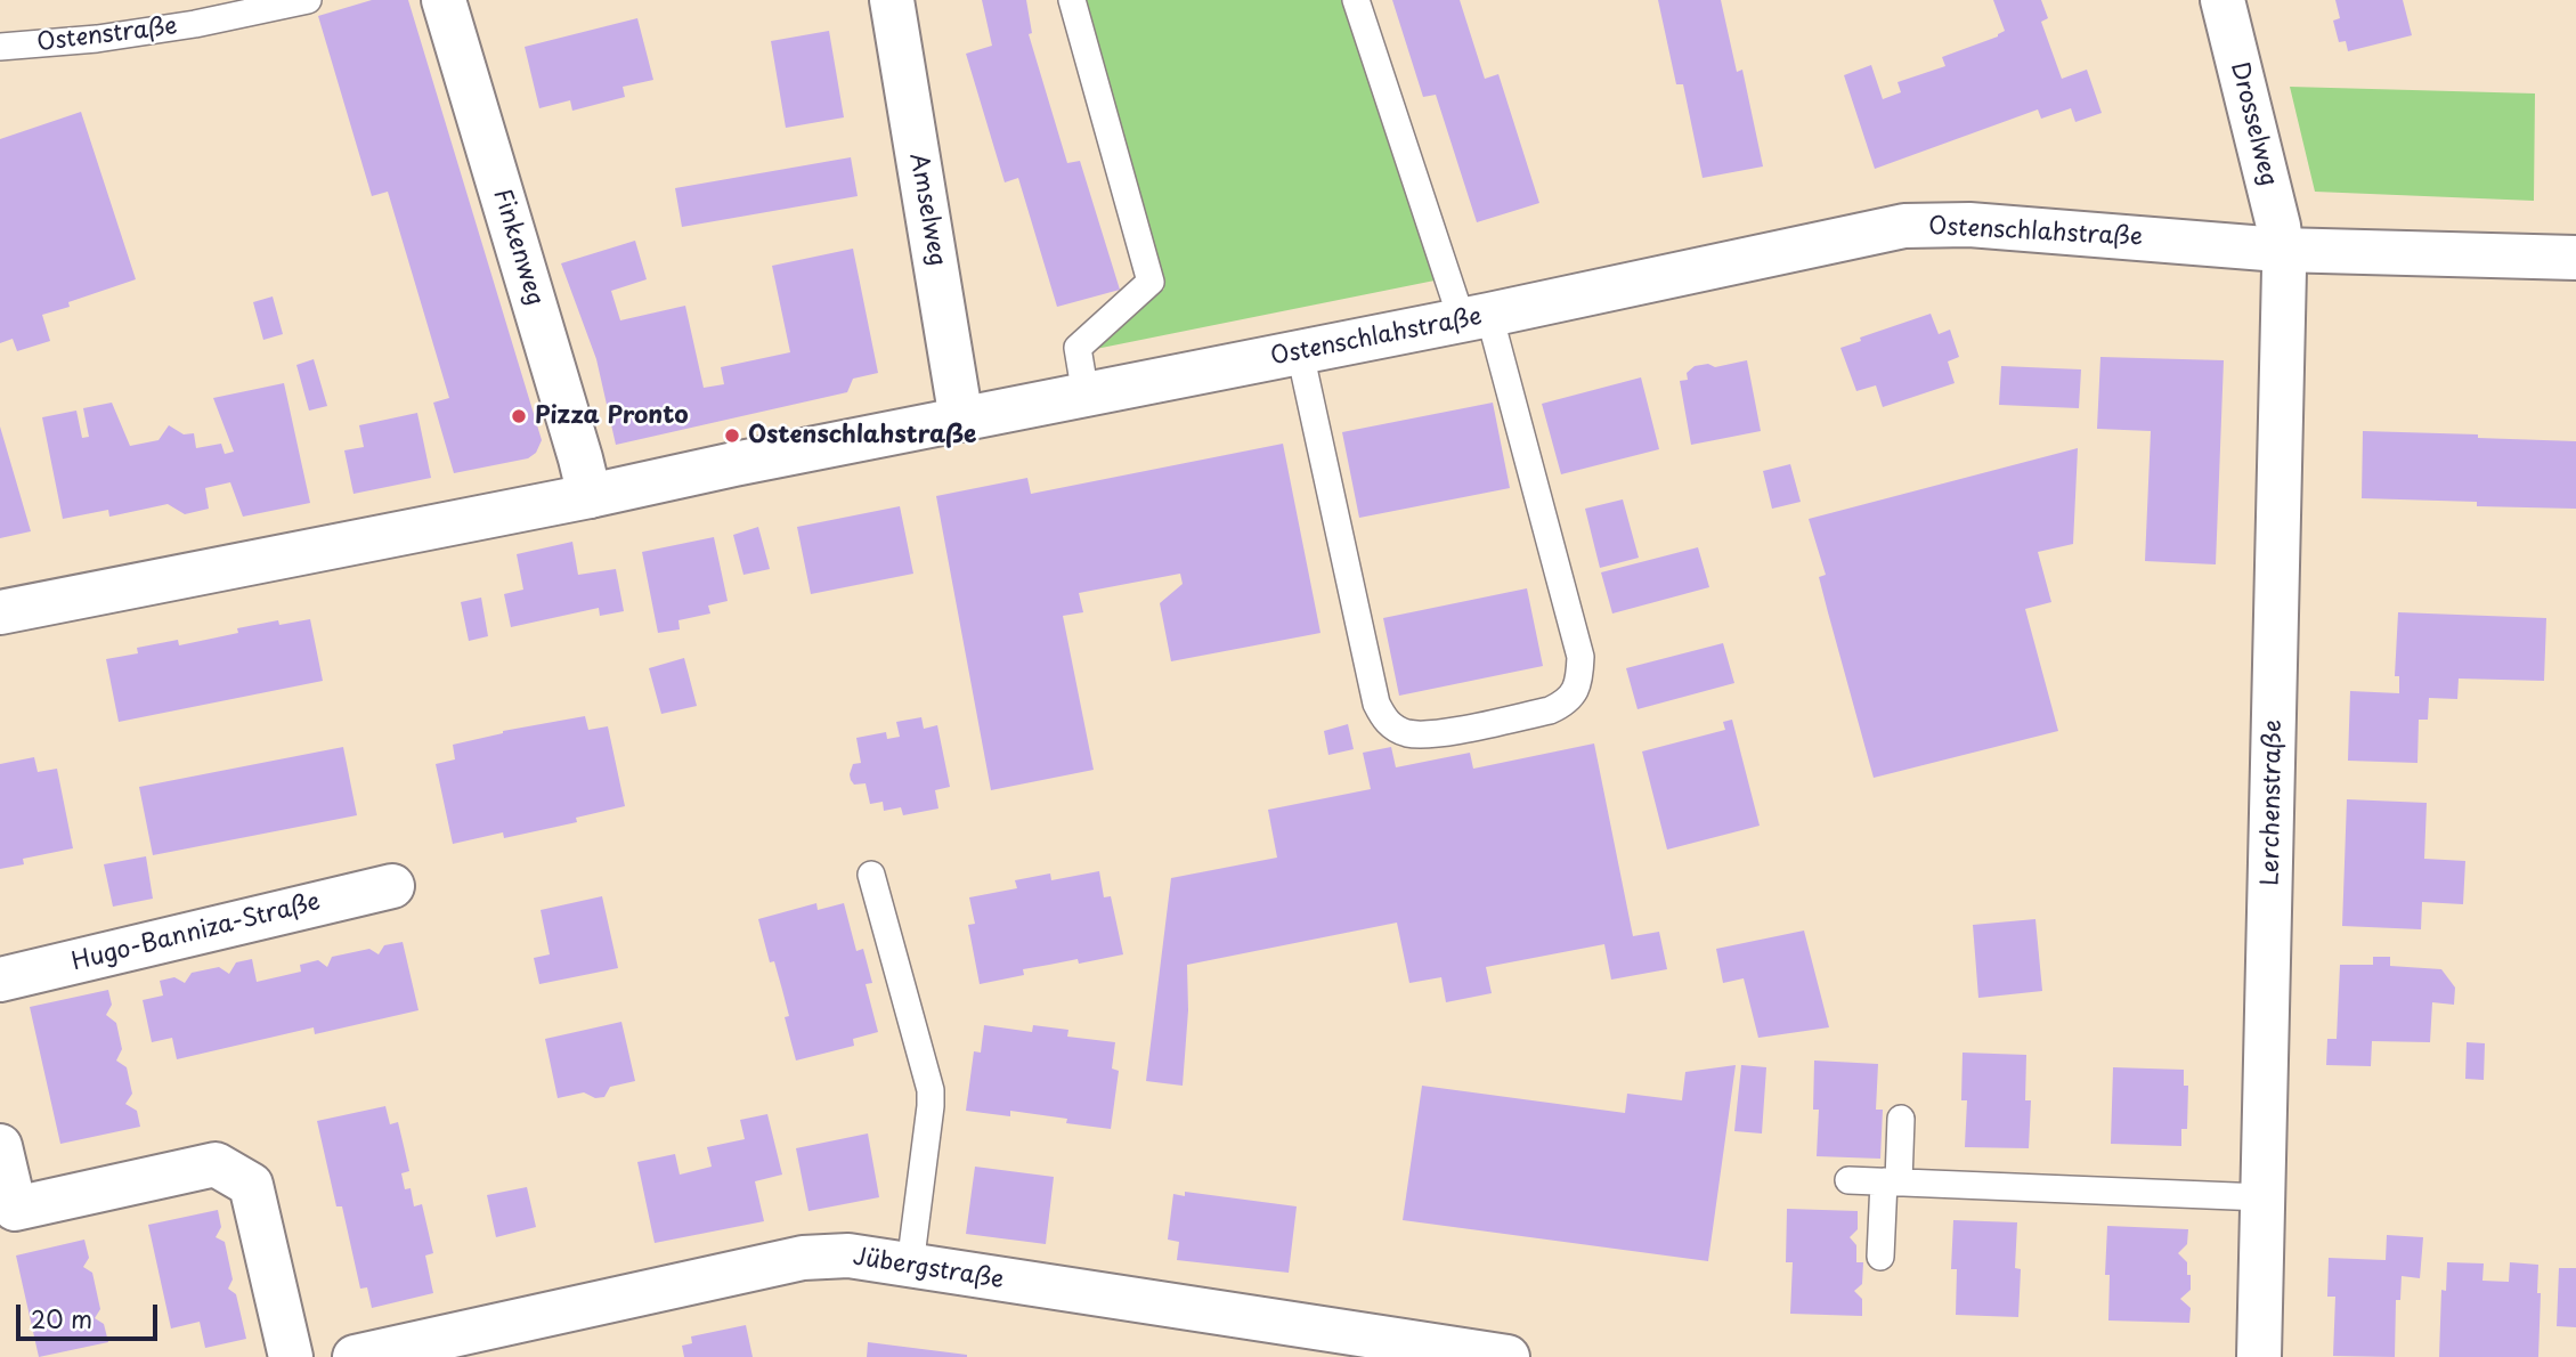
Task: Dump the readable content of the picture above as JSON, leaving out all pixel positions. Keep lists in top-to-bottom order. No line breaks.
{"streets":{"street":["Drosselweg","Amselweg","Ostenschlahstraße","Finkenweg","Lerchenstraße","Hugo-Banniza-Straße","Jübergstraße"],"lane":["Ostenstraße"]},"crossings":[["Drosselweg","Ostenschlahstraße"],["Drosselweg","Lerchenstraße"],["Amselweg","Ostenschlahstraße"],["Ostenschlahstraße","Finkenweg"],["Ostenschlahstraße","Lerchenstraße"]],"places":["Pizza Pronto","Ostenschlahstraße"],"scale_bar":"20 m"}
